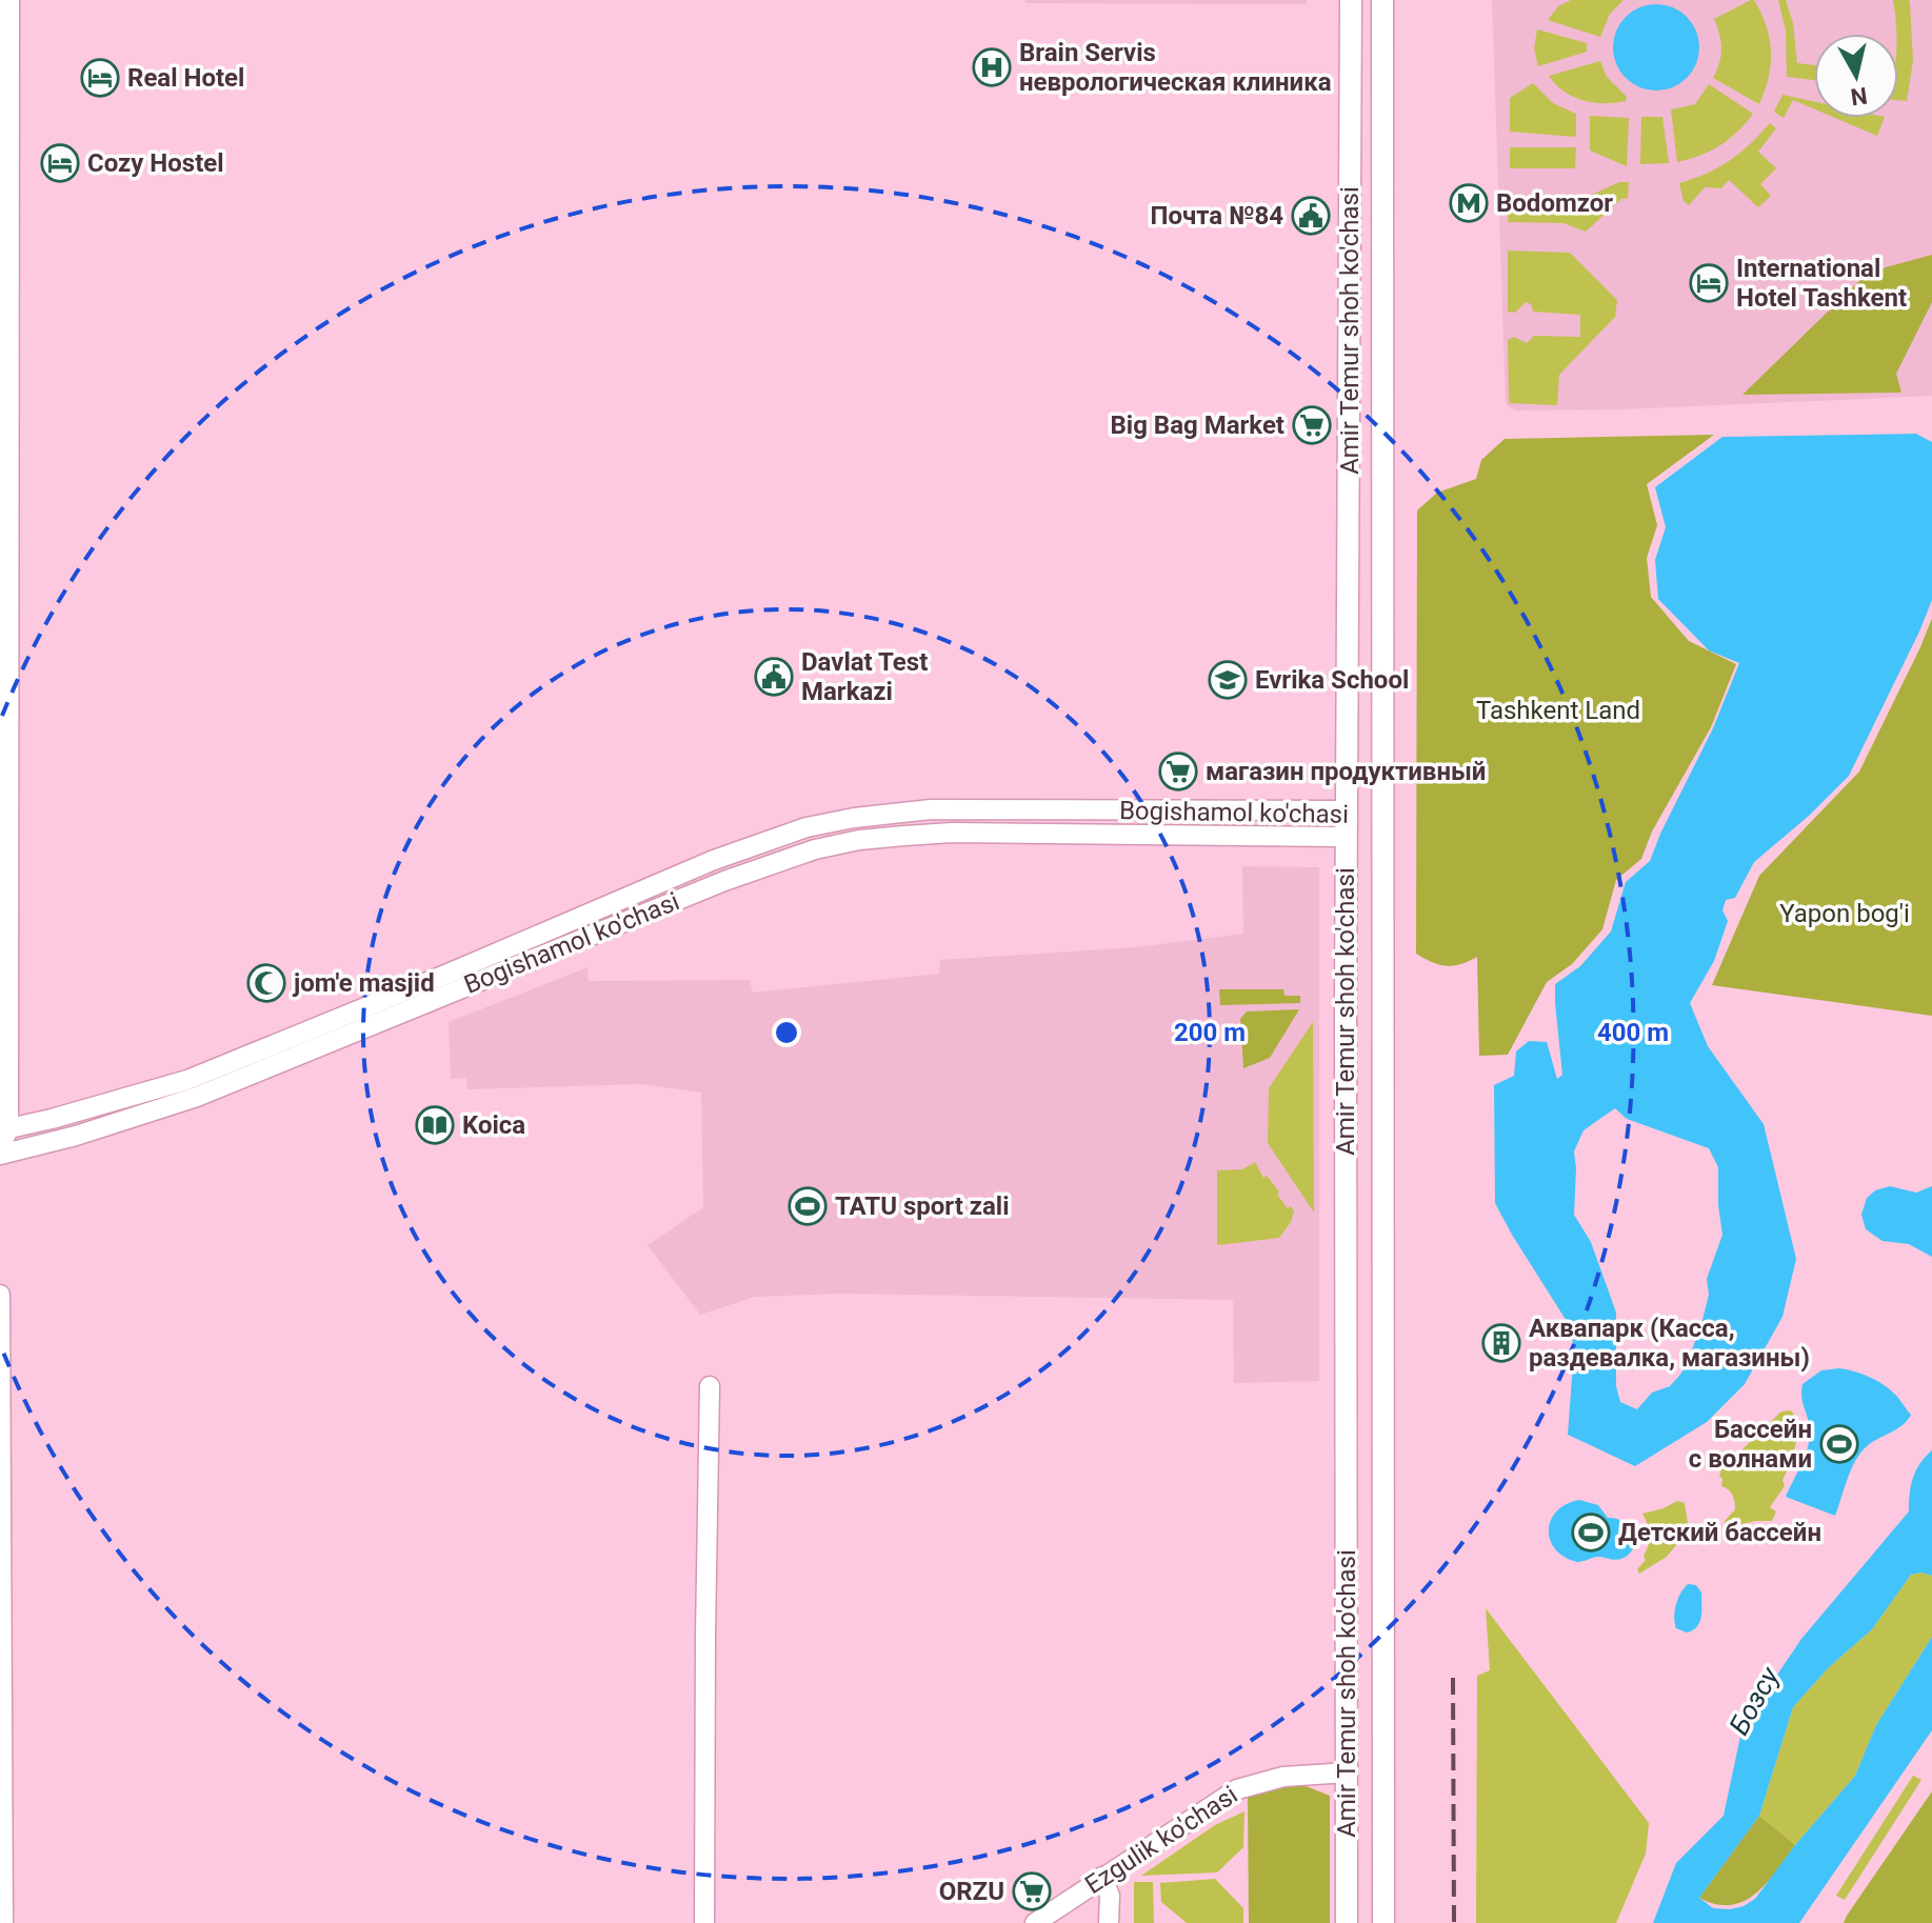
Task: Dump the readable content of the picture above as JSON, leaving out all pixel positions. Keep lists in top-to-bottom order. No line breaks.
{"streets":{"main road":["Amir Temur shoh ko'chasi","Bogishamol ko'chasi","Ezgulik ko'chasi"]},"crossings":[["Amir Temur shoh ko'chasi","Bogishamol ko'chasi"],["Amir Temur shoh ko'chasi","Ezgulik ko'chasi"]],"water":["Бозсу"],"parks":["Tashkent Land","Yapon bog'i"],"places":{"hospital":["Brain Servis неврологическая клиника"],"hotel":["Real Hotel","Cozy Hostel","International Hotel Tashkent"],"metro station":["Bodomzor"],"public building":["Почта №84","Davlat Test Markazi"],"supermarket":["Big Bag Market","магазин продуктивный","ORZU"],"school or university":["Evrika School"],"mosque":["jom'e masjid"],"library":["Koica"],"sports":["TATU sport zali","Бассейн с волнами","Детский бассейн"],"building":["Аквапарк (Касса, раздевалка, магазины)"]},"north":"bottom","rings":["200 m","400 m"]}
